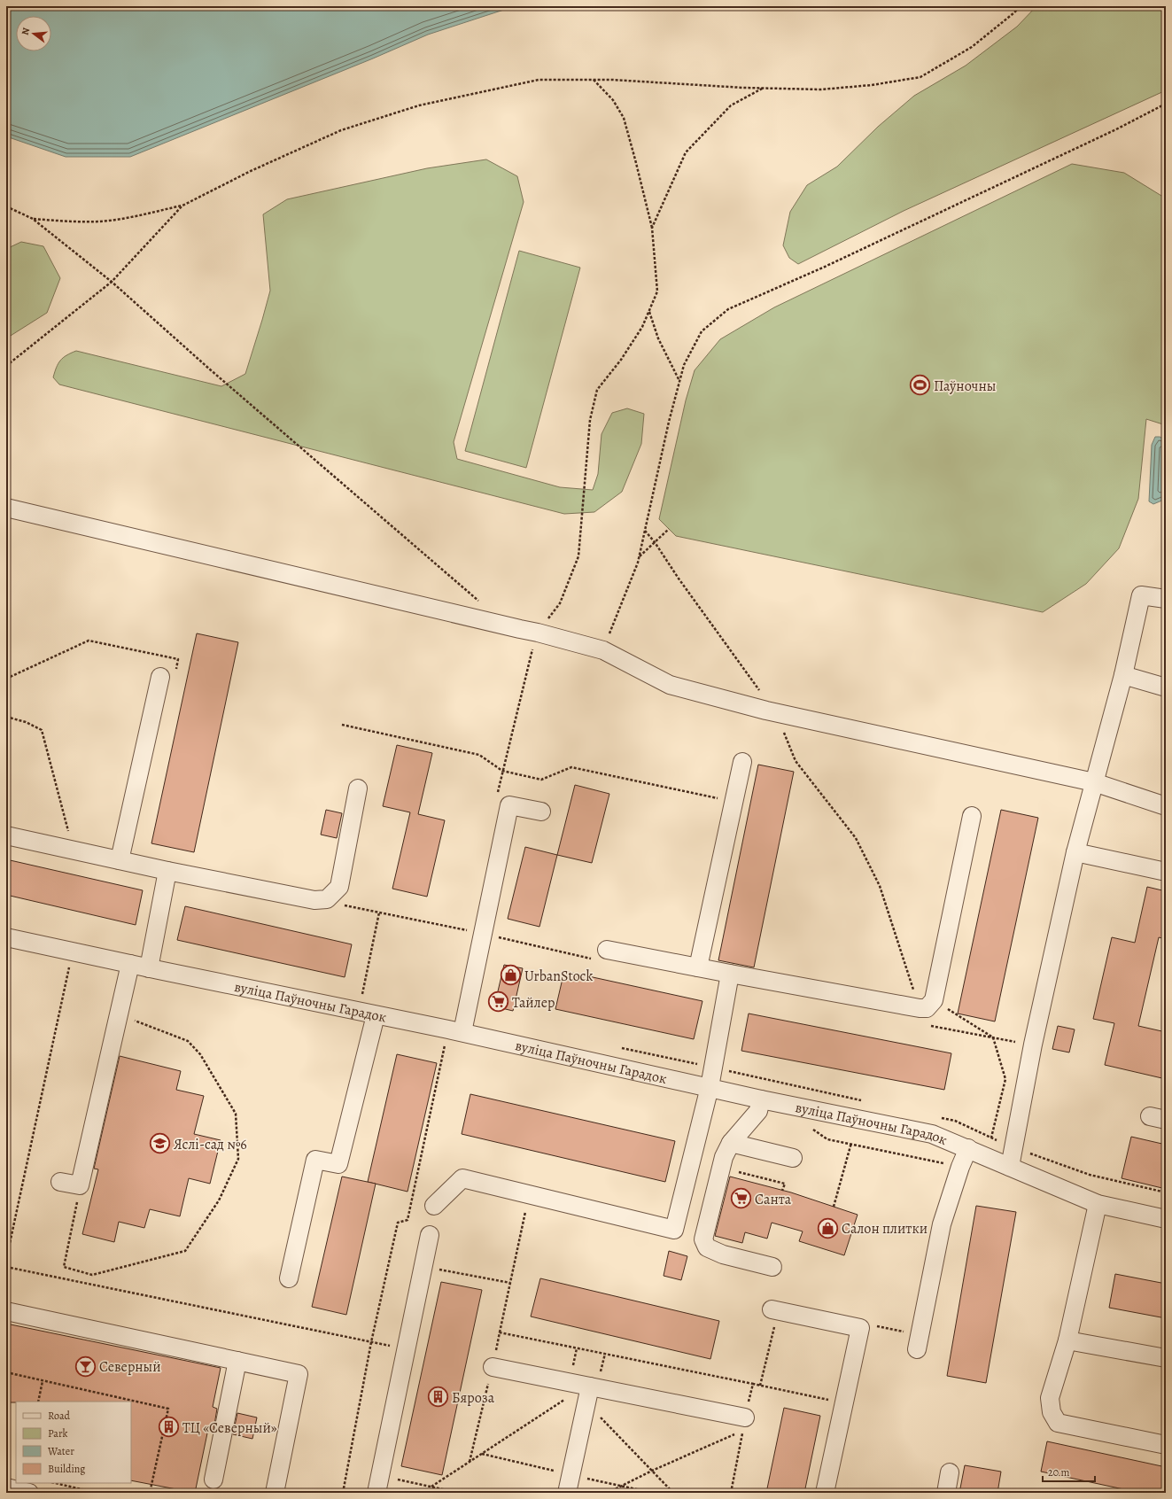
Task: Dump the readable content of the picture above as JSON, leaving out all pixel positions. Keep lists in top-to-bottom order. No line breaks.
{"streets":{"street":["вуліца Паўночны Гарадок"]},"places":{"sports":["Паўночны"],"shop":["UrbanStock","Салон плитки"],"supermarket":["Тайлер","Санта"],"school or university":["Яслі-сад №6"],"bar":["Северный"],"building":["Бяроза","ТЦ «Северный»"]},"legend":["Road","Park","Water","Building"],"scale_bar":"20 m","north":"left"}
